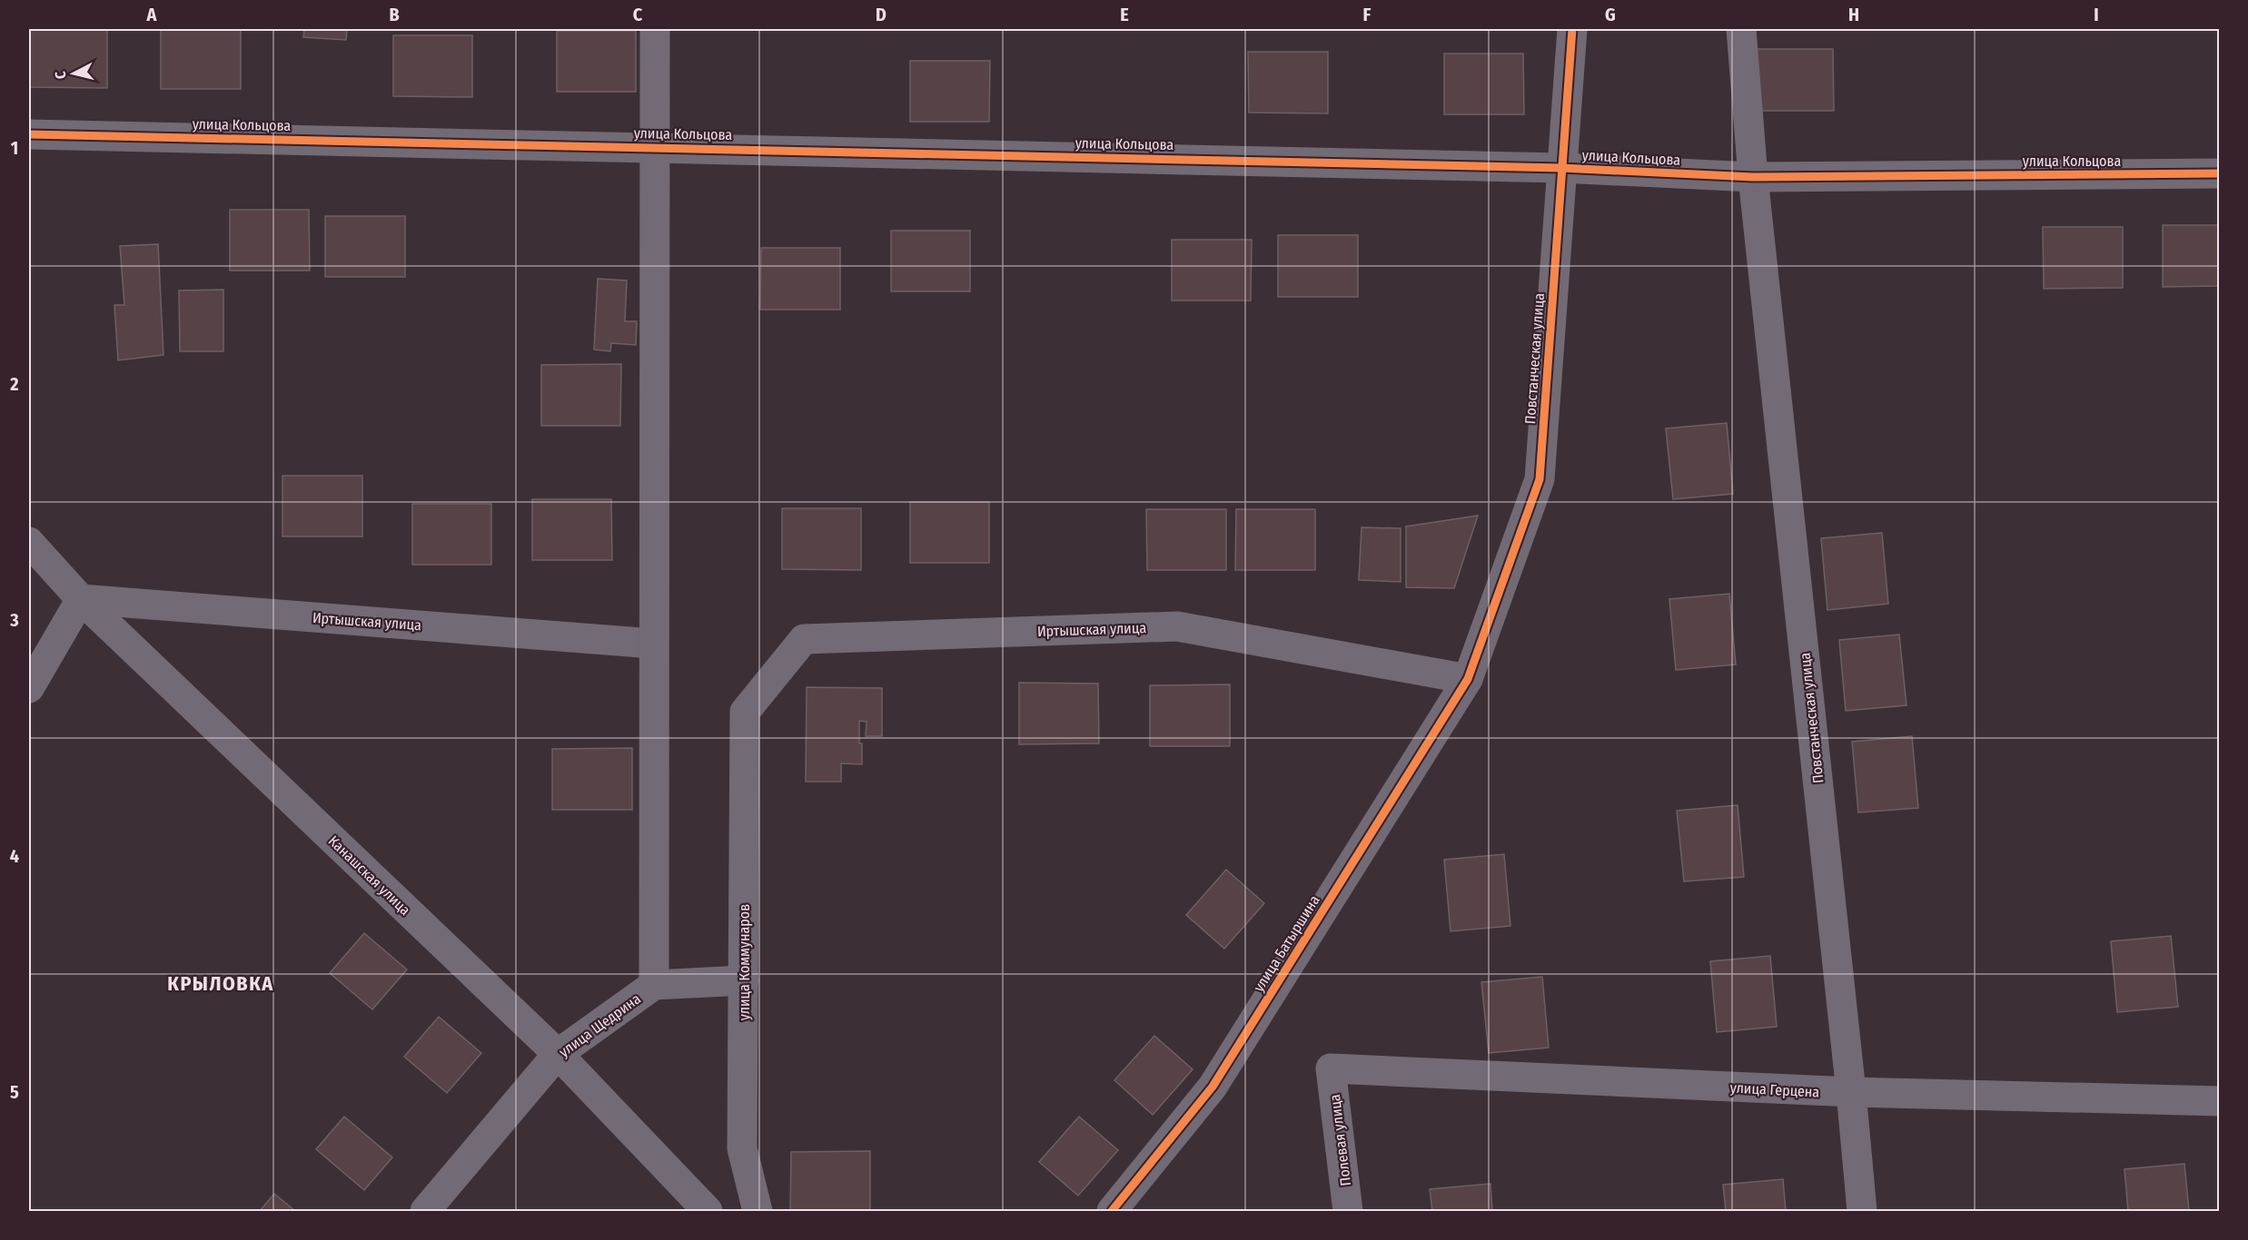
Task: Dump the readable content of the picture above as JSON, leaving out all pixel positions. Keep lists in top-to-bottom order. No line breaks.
{"streets":{"street":["улица Кольцова","Повстанческая улица","Иртышская улица","Канашская улица","улица Батыршина","улица Коммунаров","улица Щедрина","улица Герцена","Полевая улица"]},"crossings":[["улица Кольцова","Повстанческая улица"],["Повстанческая улица","Иртышская улица"],["Повстанческая улица","улица Батыршина"],["Повстанческая улица","улица Герцена"],["Иртышская улица","Канашская улица"],["Иртышская улица","улица Батыршина"],["Иртышская улица","улица Коммунаров"],["Канашская улица","улица Щедрина"],["улица Коммунаров","улица Щедрина"],["улица Герцена","Полевая улица"]],"districts":["КРЫЛОВКА"],"north":"left","grid":{"columns":["A","B","C","D","E","F","G","H","I"],"rows":["1","2","3","4","5"]}}
